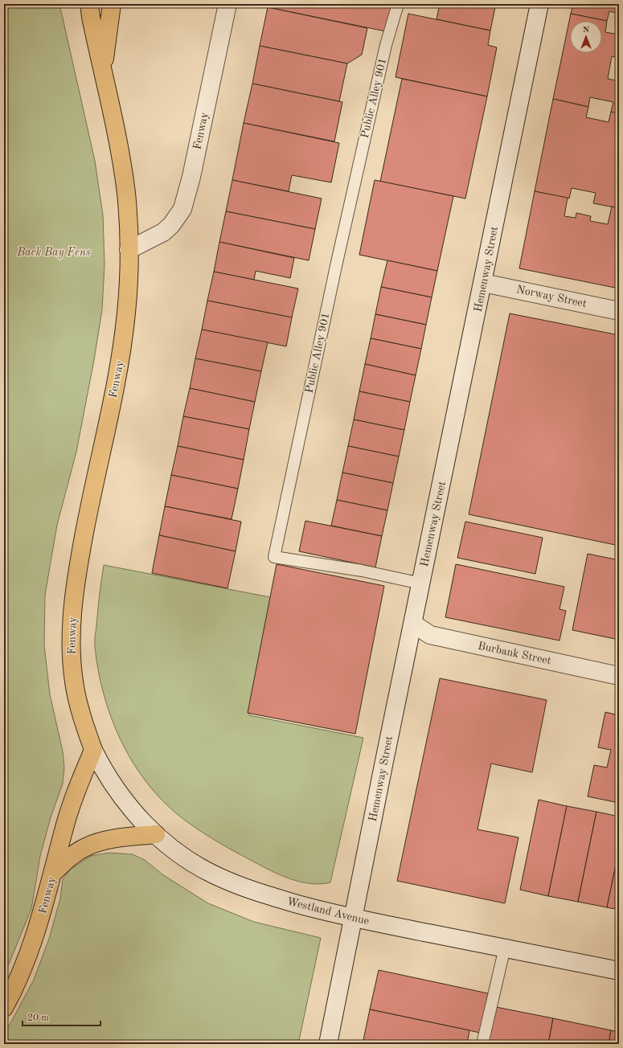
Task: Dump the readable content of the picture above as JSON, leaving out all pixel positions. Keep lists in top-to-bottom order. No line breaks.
{"streets":{"highway":["Fenway"],"main road":["Hemenway Street","Norway Street","Burbank Street","Westland Avenue"],"lane":["Public Alley 901"]},"crossings":[["Public Alley 901","Hemenway Street"],["Fenway","Westland Avenue"],["Hemenway Street","Norway Street"],["Hemenway Street","Burbank Street"],["Hemenway Street","Westland Avenue"]],"parks":["Back Bay Fens"],"scale_bar":"20 m","north":"top"}
